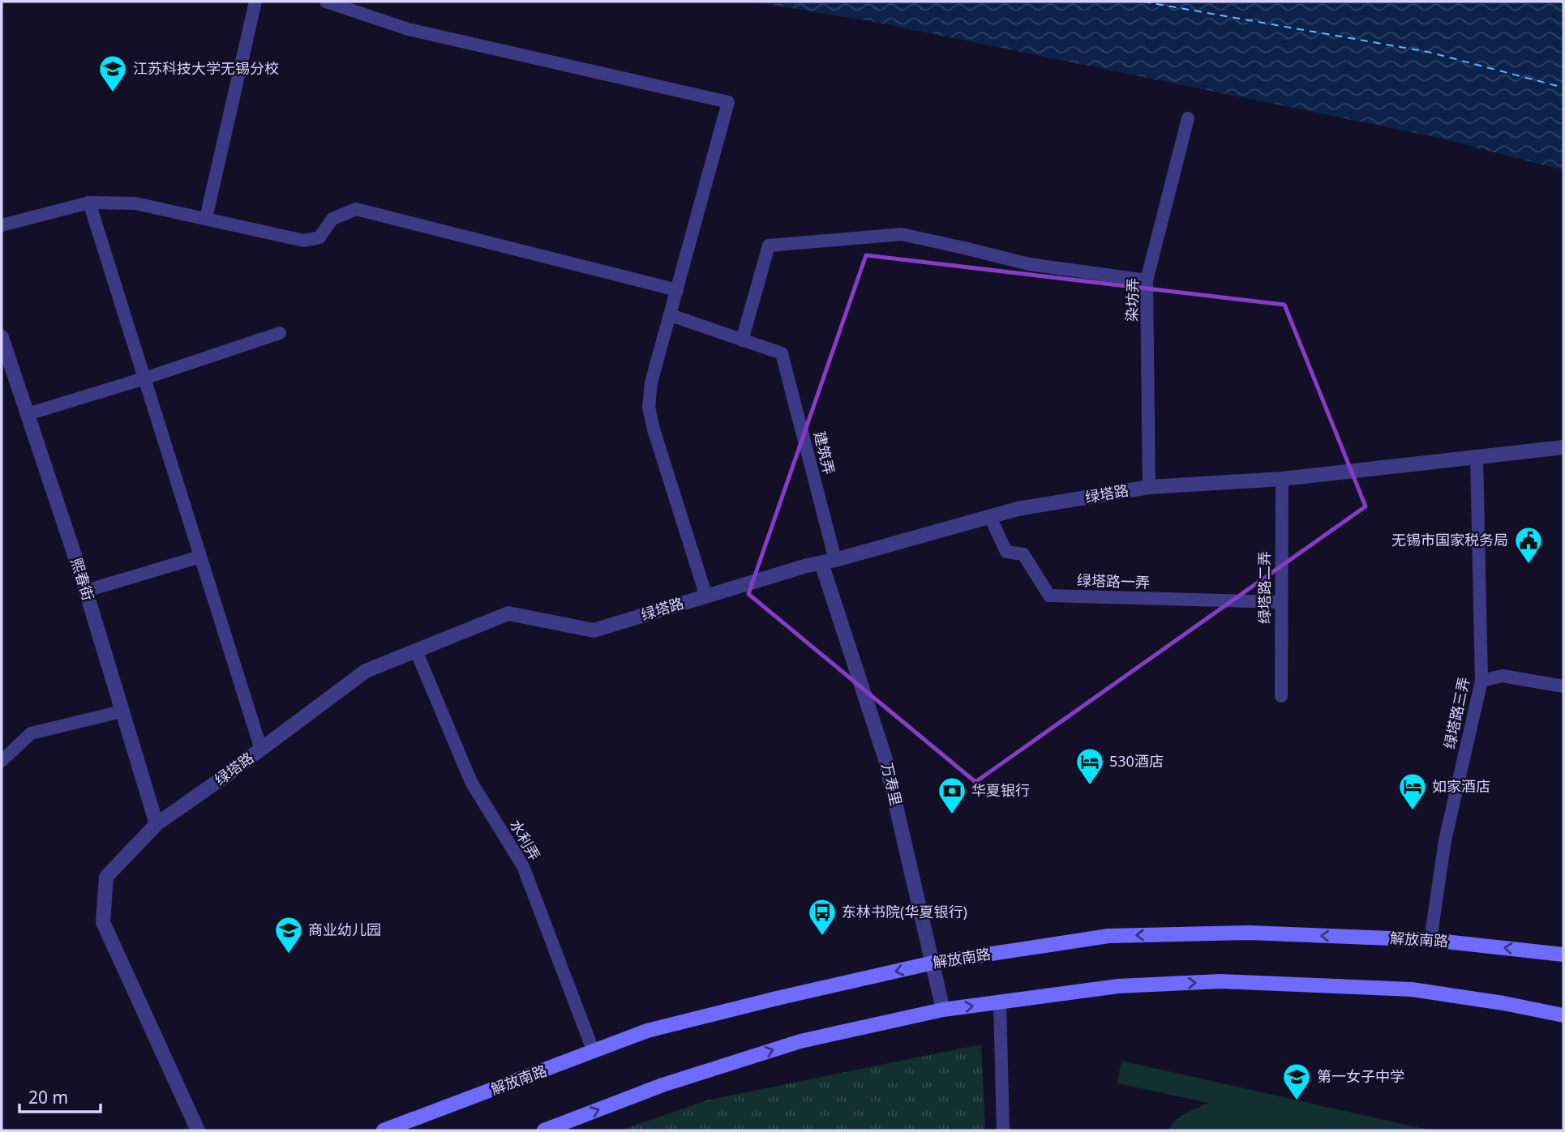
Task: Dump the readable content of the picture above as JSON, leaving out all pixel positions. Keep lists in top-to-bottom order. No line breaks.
{"streets":{"main road":["解放南路"],"street":["绿塔路","熙春街","万寿里"],"lane":["染坊弄","建筑弄","绿塔路一弄","绿塔路二弄","绿塔路三弄","水利弄"]},"crossings":[["染坊弄","绿塔路"],["建筑弄","绿塔路"],["建筑弄","万寿里"],["绿塔路","熙春街"],["绿塔路","绿塔路一弄"],["绿塔路","绿塔路二弄"],["绿塔路","绿塔路三弄"],["绿塔路","万寿里"],["绿塔路","水利弄"],["绿塔路一弄","绿塔路二弄"],["绿塔路三弄","解放南路"],["万寿里","解放南路"],["水利弄","解放南路"]],"places":{"school or university":["江苏科技大学无锡分校","商业幼儿园","第一女子中学"],"public building":["无锡市国家税务局"],"hotel":["530酒店","如家酒店"],"bank":["华夏银行"],"bus stop":["东林书院(华夏银行)"]},"scale_bar":"20 m"}
